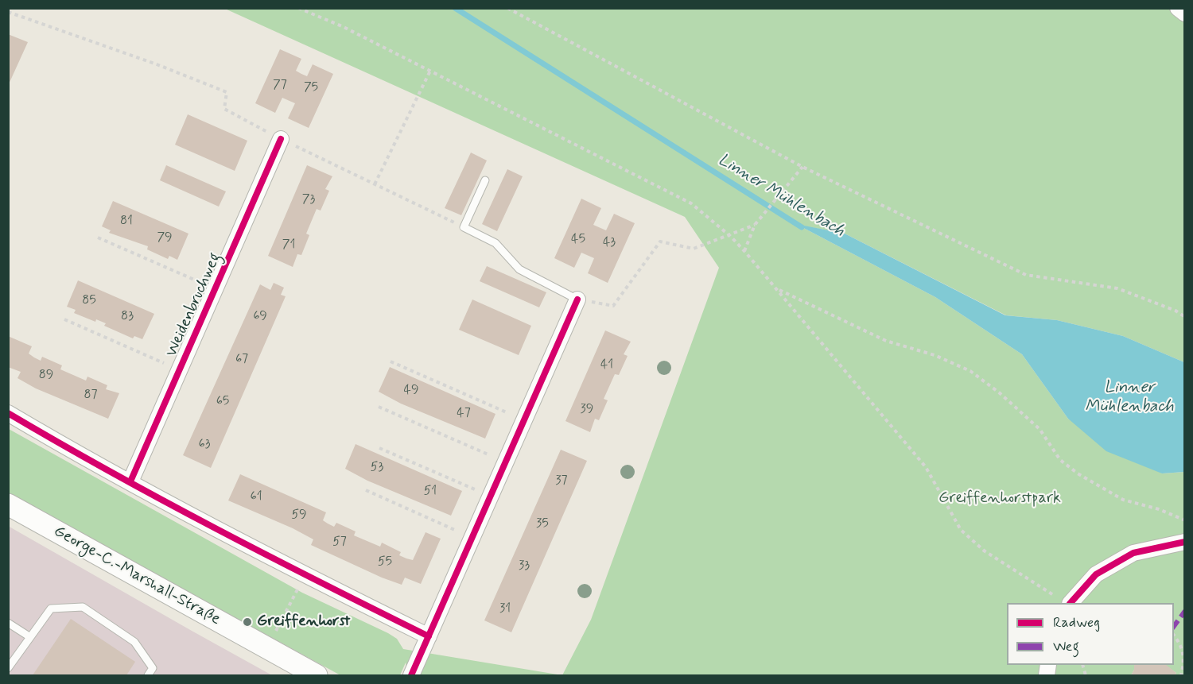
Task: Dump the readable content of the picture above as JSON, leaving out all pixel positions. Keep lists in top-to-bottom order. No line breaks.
{"streets":{"main road":["George-C.-Marshall-Straße"],"street":["Weidenbruchweg"]},"water":["Linner Mühlenbach"],"parks":["Greiffenhorstpark"],"places":["Greiffenhorst"],"house_numbers":["77","75","73","81","79","45","43","71","85","83","69","67","41","89","49","87","65","39","47","63","53","37","51","61","59","35","57","55","33","31"],"legend":["Radweg","Weg"]}
